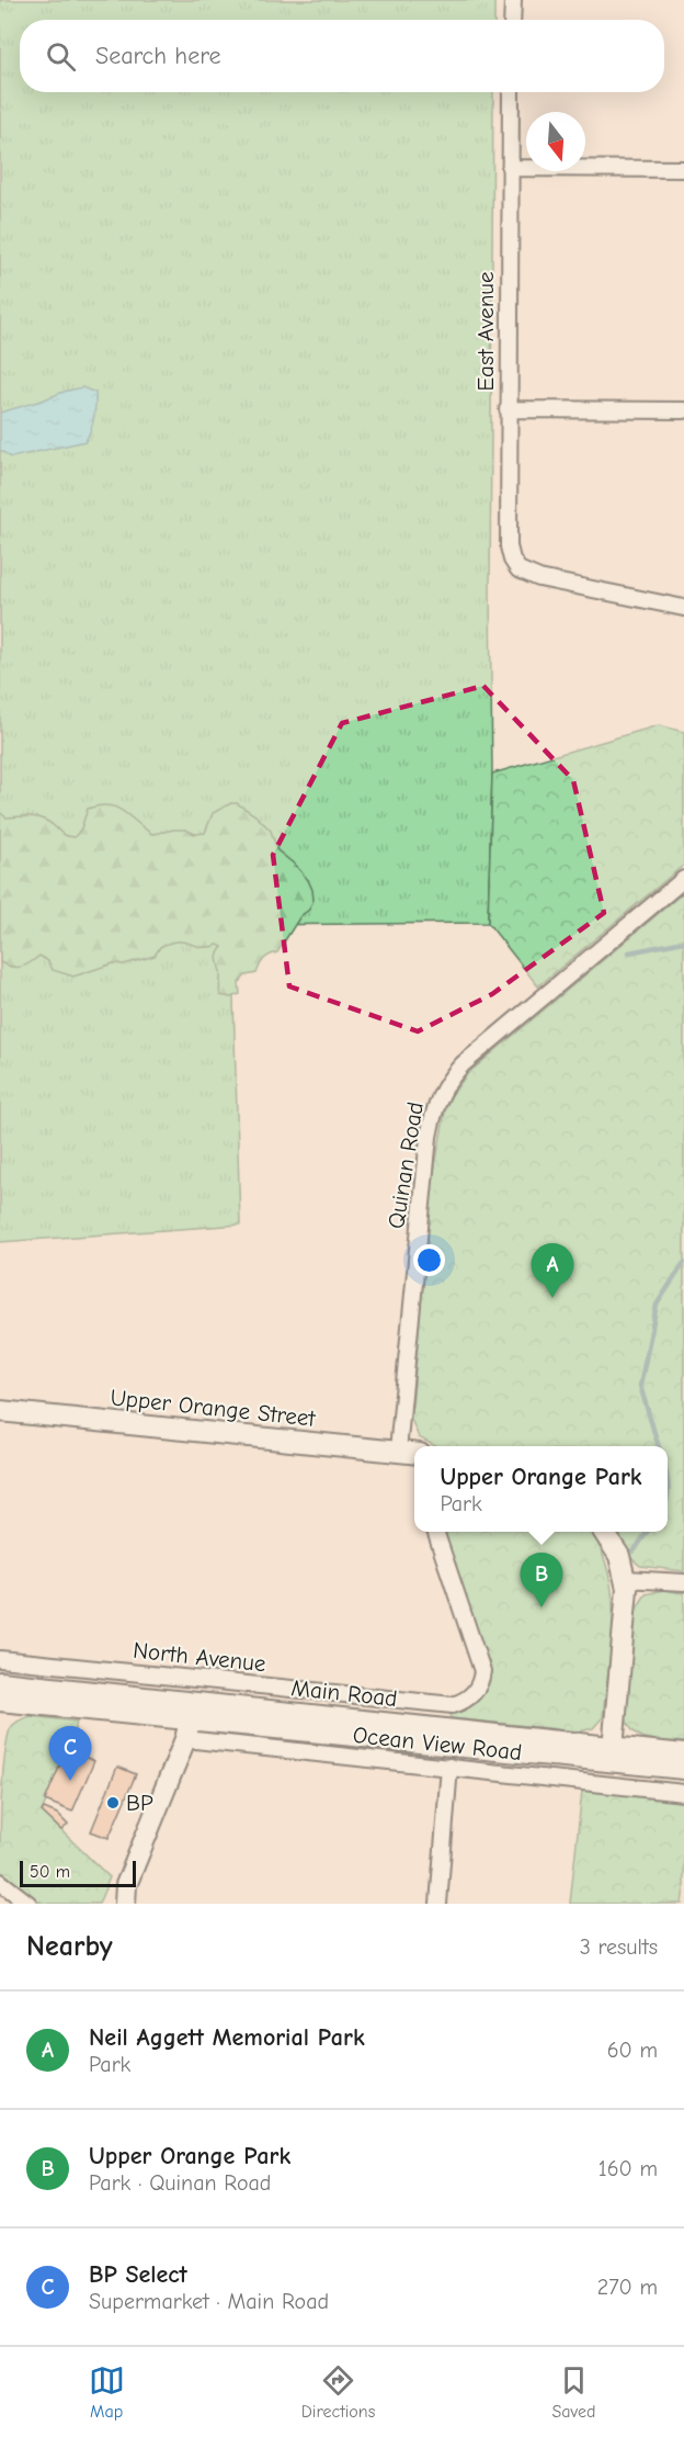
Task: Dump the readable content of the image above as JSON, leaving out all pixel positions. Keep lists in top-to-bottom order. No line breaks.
{"streets":{"street":["East Avenue","Quinan Road","Upper Orange Street","North Avenue","Main Road","Ocean View Road"]},"crossings":[["Quinan Road","Upper Orange Street"]],"places":["BP"],"scale_bar":"50 m","north":"bottom","page":{"search":"Search here","pins":["A","B","C"],"popup":["Upper Orange Park","Park"],"scale":"50 m","heading":["Nearby","3 results"],"list":[{"mark":"A","name":"Neil Aggett Memorial Park","note":"Park","value":"60 m"},{"mark":"B","name":"Upper Orange Park","note":"Park · Quinan Road","value":"160 m"},{"mark":"C","name":"BP Select","note":"Supermarket · Main Road","value":"270 m"}],"nav":["Map","Directions","Saved"]}}
